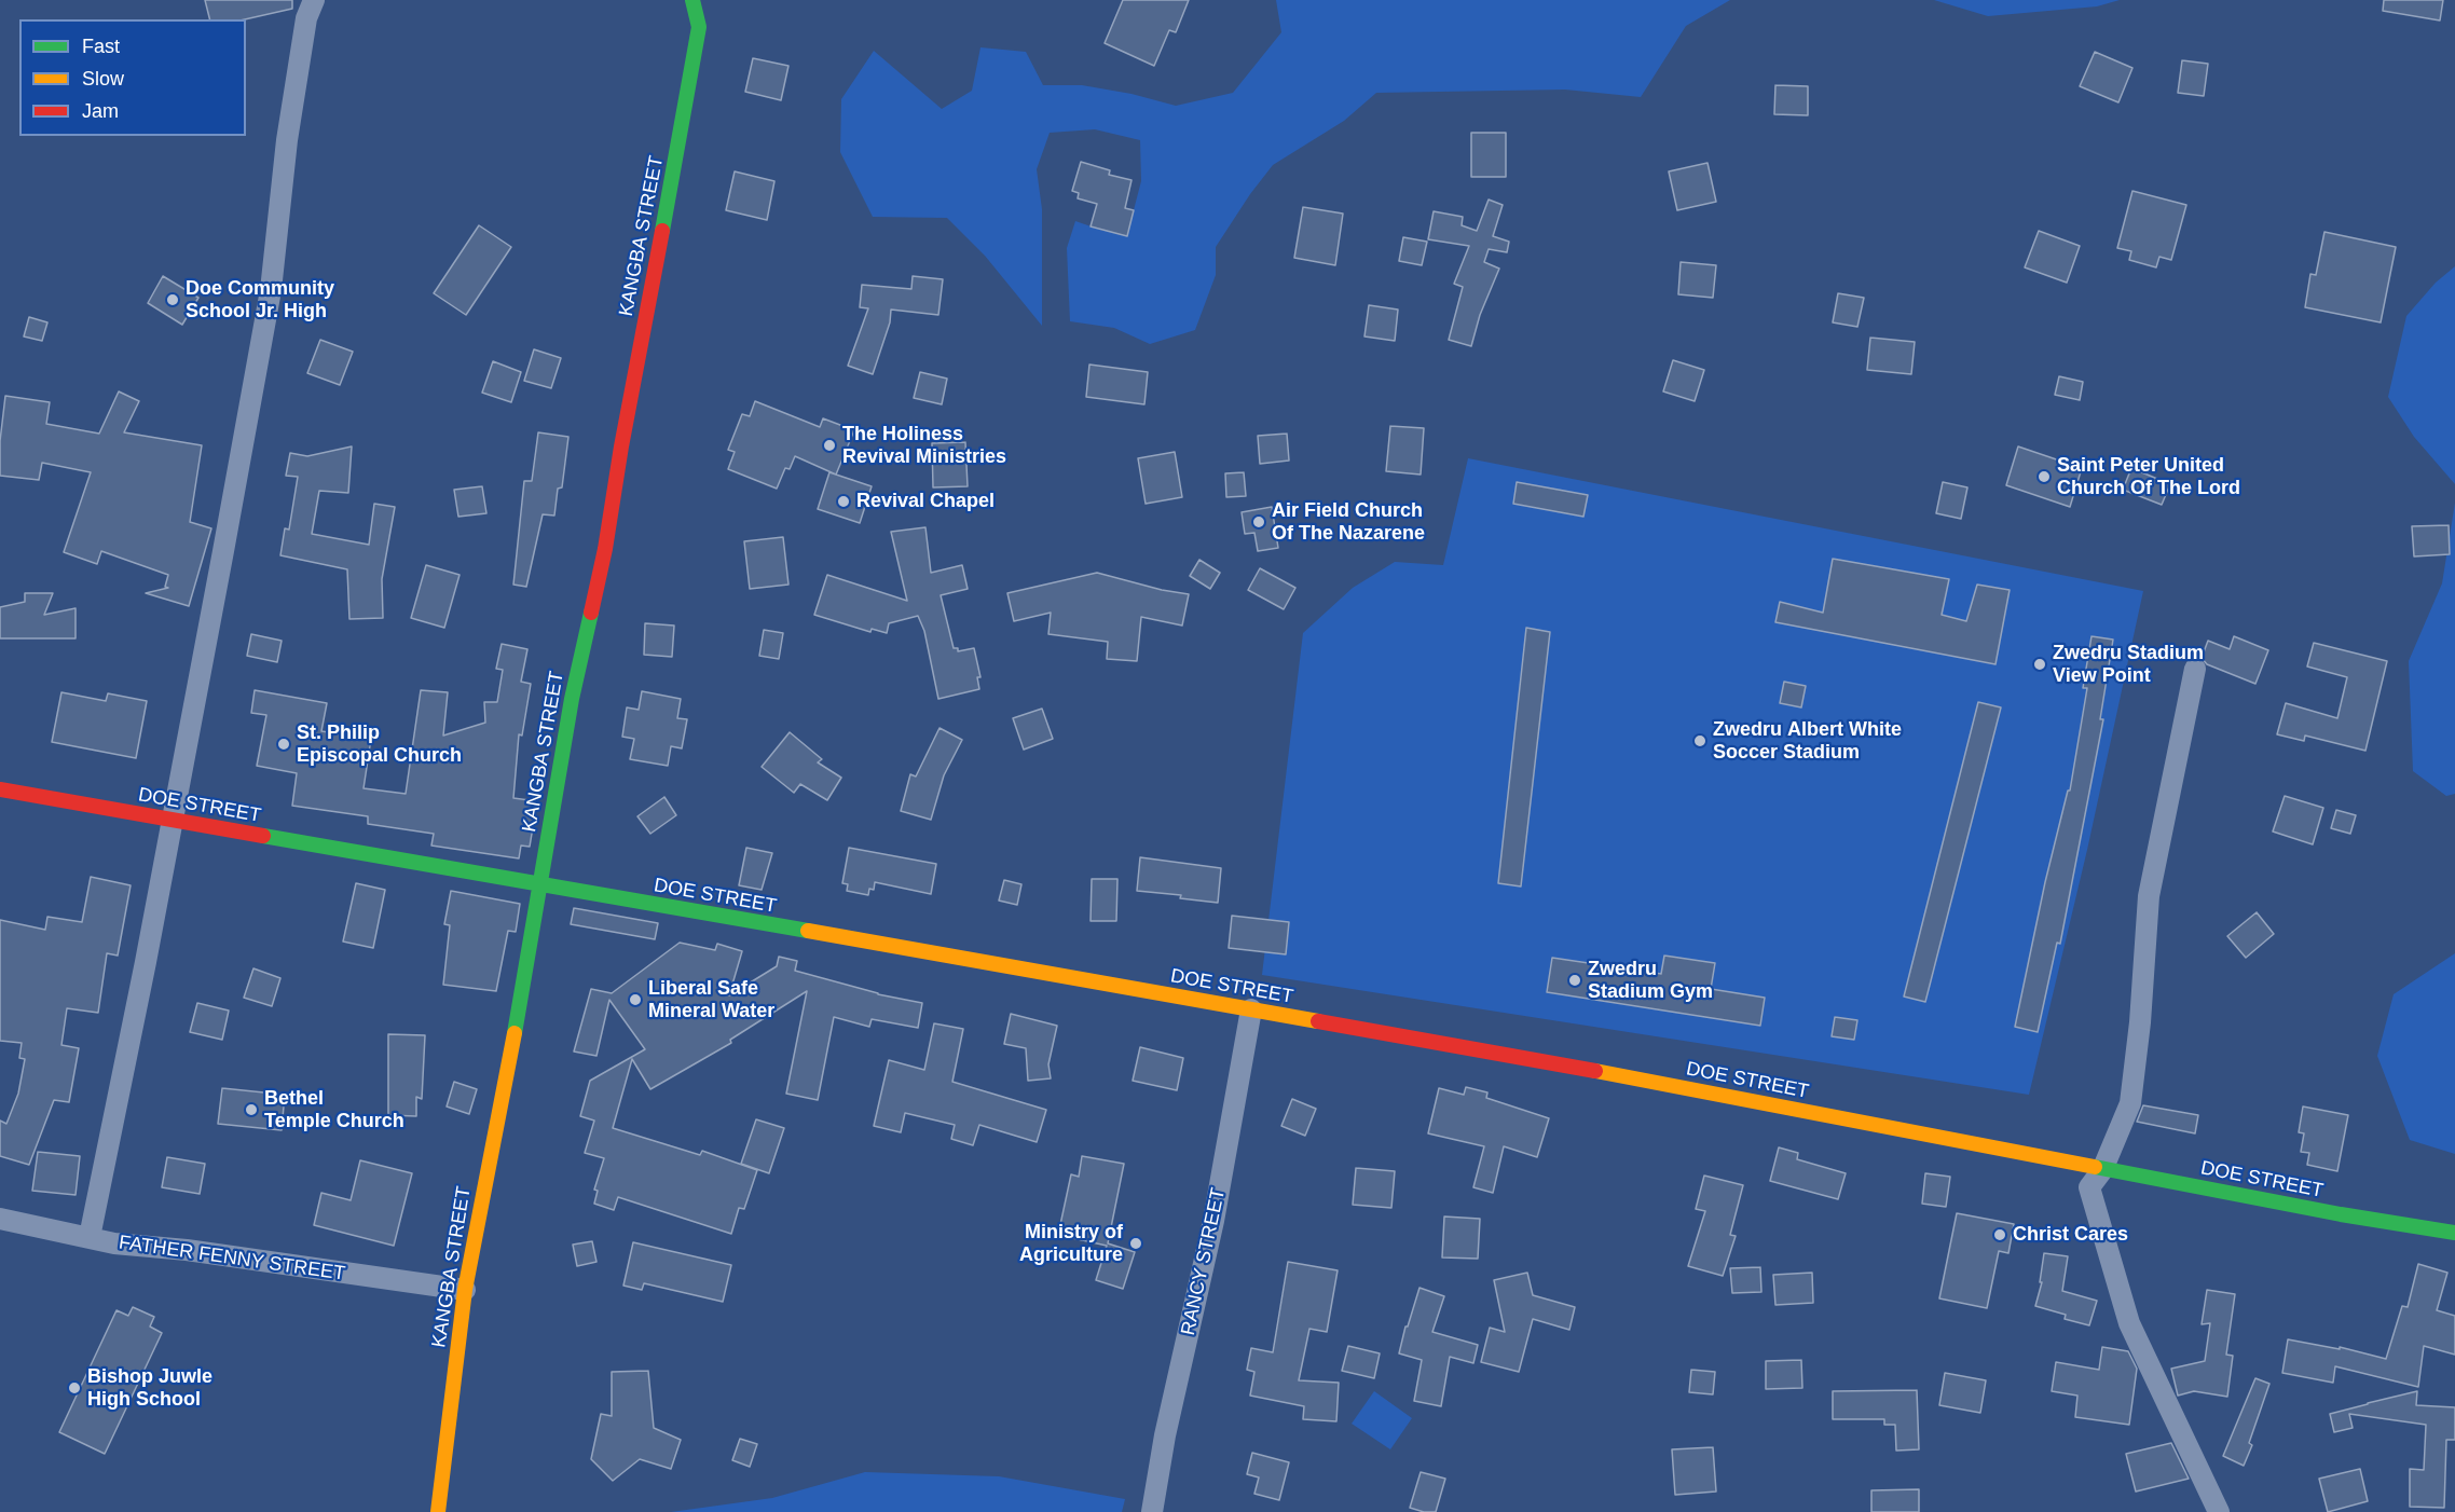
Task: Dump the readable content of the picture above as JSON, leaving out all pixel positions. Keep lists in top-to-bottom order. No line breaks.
{"streets":{"street":["KANGBA STREET","DOE STREET","FATHER FENNY STREET","RANCY STREET"]},"crossings":[["KANGBA STREET","DOE STREET"],["KANGBA STREET","FATHER FENNY STREET"],["DOE STREET","RANCY STREET"]],"places":["Doe Community School Jr. High","The Holiness Revival Ministries","Saint Peter United Church Of The Lord","Revival Chapel","Air Field Church Of The Nazarene","Zwedru Stadium View Point","Zwedru Albert White Soccer Stadium","St. Philip Episcopal Church","Zwedru Stadium Gym","Liberal Safe Mineral Water","Bethel Temple Church","Christ Cares","Ministry of Agriculture","Bishop Juwle High School"],"legend":["Fast","Slow","Jam"]}
